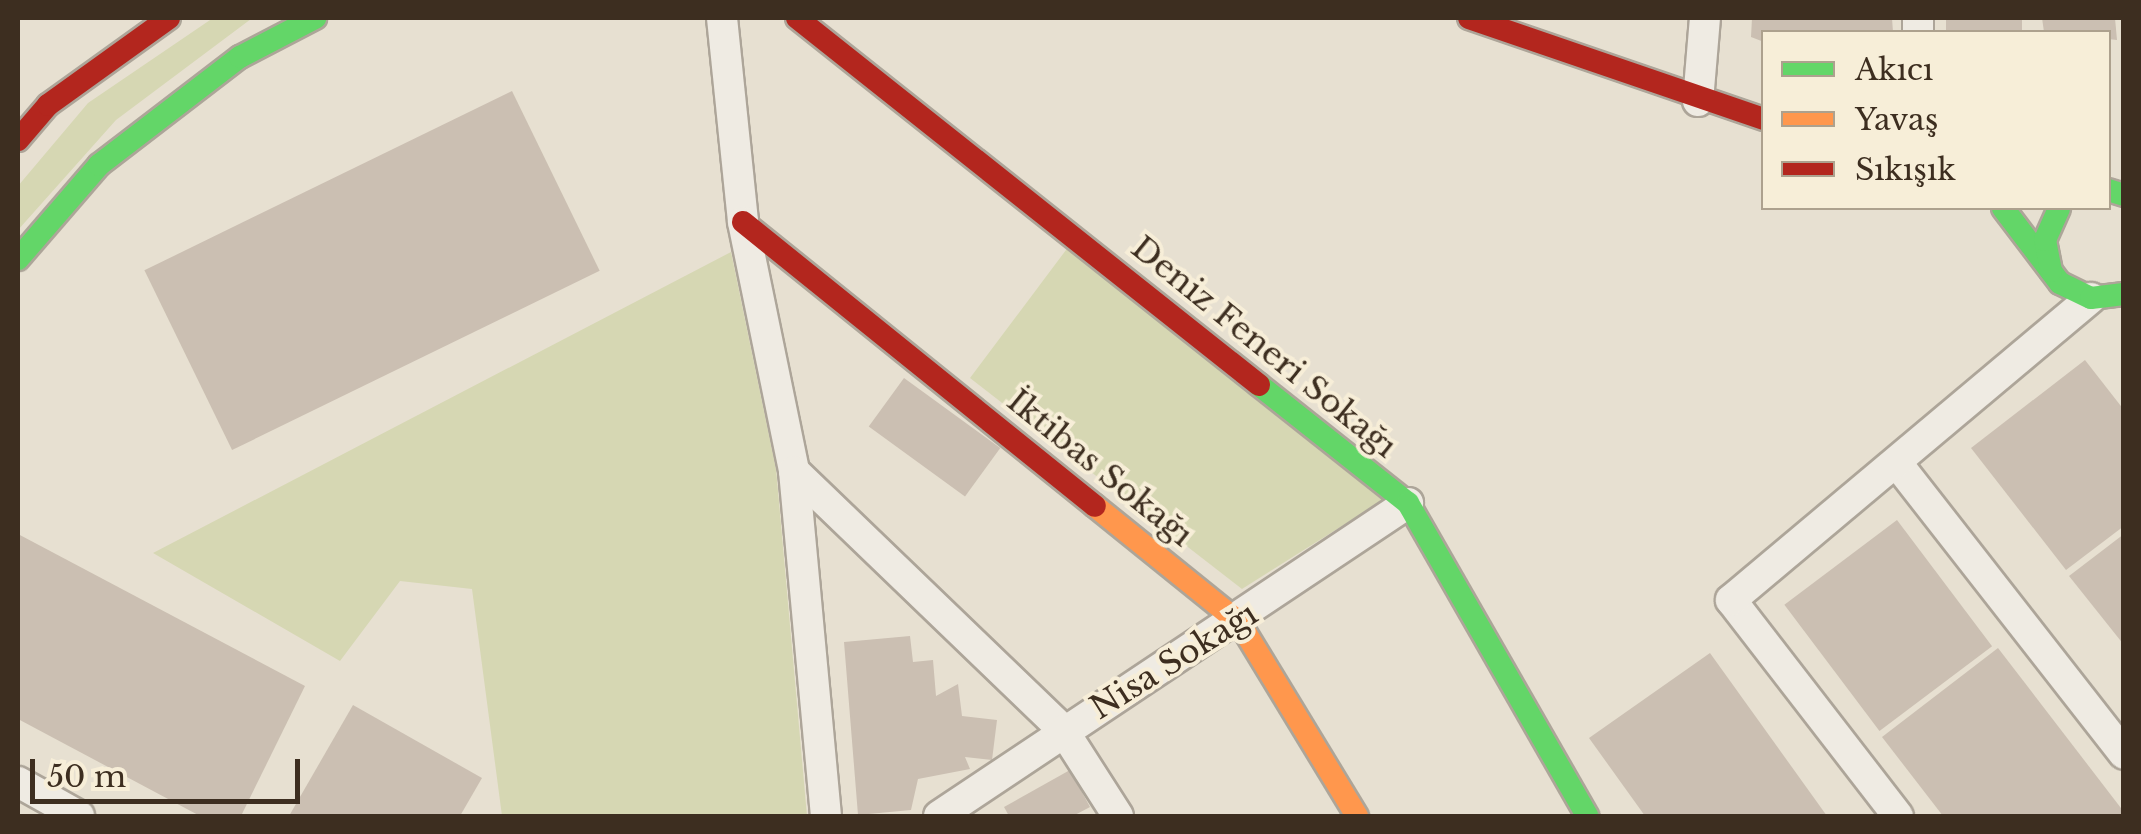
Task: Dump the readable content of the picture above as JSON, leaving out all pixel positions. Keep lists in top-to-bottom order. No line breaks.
{"streets":{"street":["Deniz Feneri Sokağı","İktibas Sokağı","Nisa Sokağı"]},"crossings":[["Deniz Feneri Sokağı","Nisa Sokağı"],["İktibas Sokağı","Nisa Sokağı"]],"legend":["Akıcı","Yavaş","Sıkışık"],"scale_bar":"50 m"}
